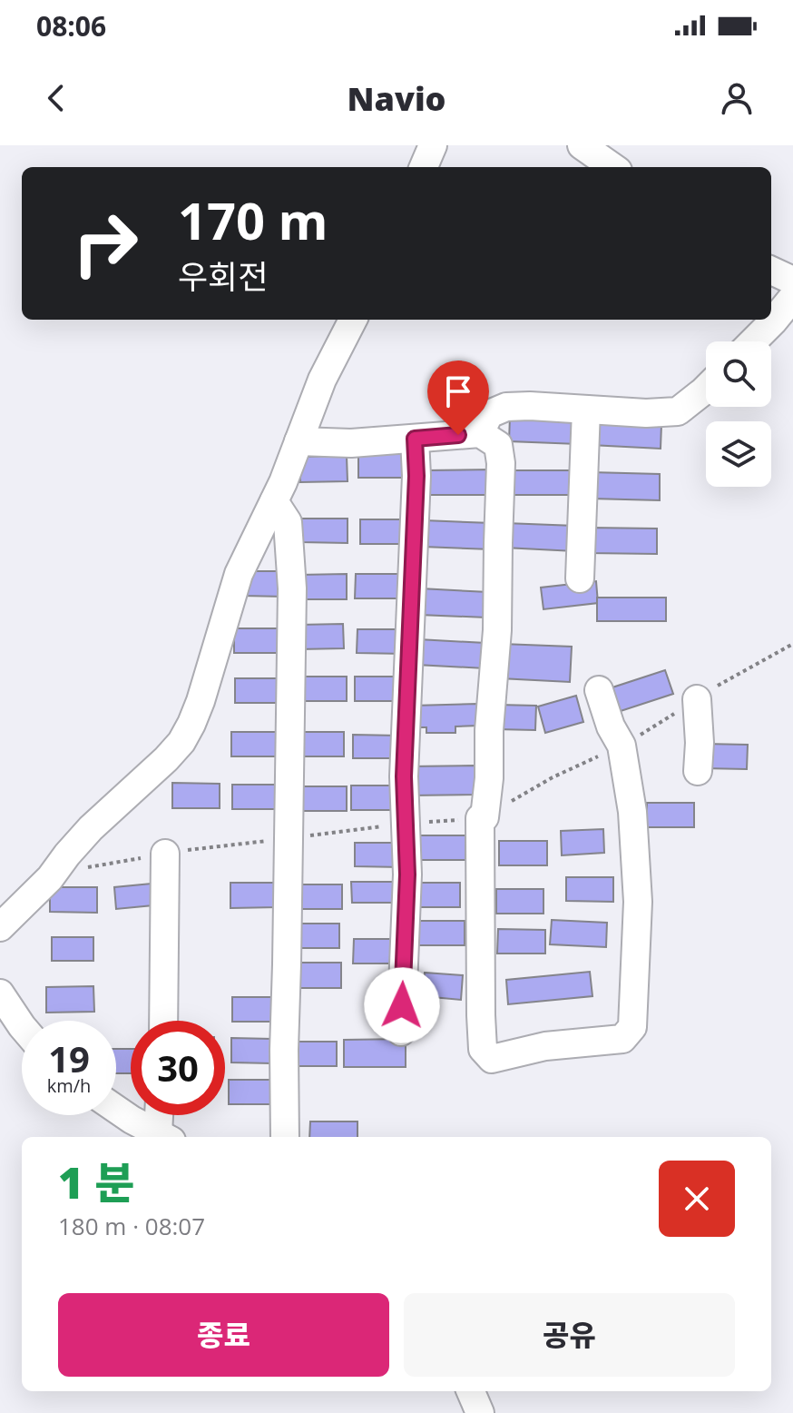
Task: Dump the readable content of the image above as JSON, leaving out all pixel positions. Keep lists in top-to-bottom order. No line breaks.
{"page":{"status":"08:06","header":"Navio","turn":["170 m","우회전"],"speed":"19 km/h","limit":"30","heading":["1 분","180 m · 08:07"],"buttons":["종료","공유"]}}
